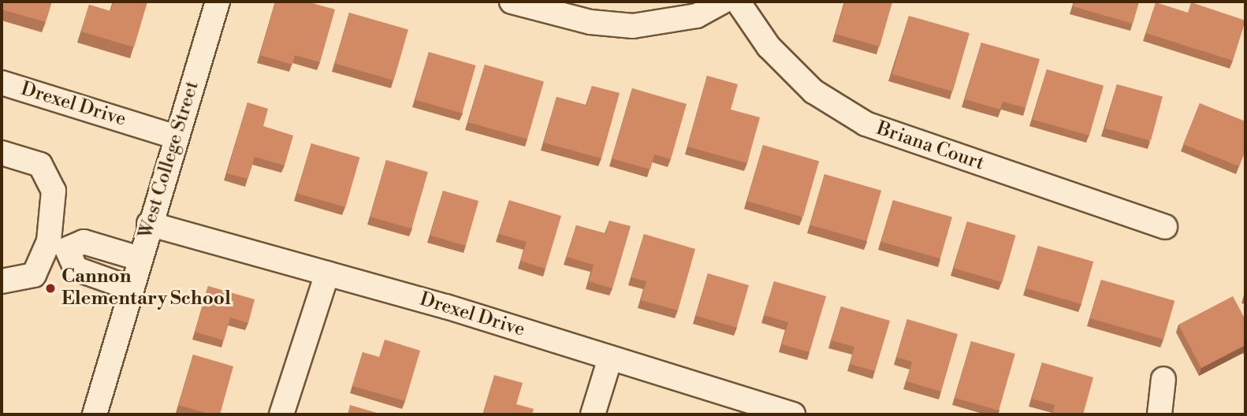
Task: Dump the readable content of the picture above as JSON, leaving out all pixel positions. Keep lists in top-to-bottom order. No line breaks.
{"streets":{"street":["Drexel Drive","Briana Court","West College Street"]},"crossings":[["Drexel Drive","West College Street"]],"places":["Cannon Elementary School"]}
